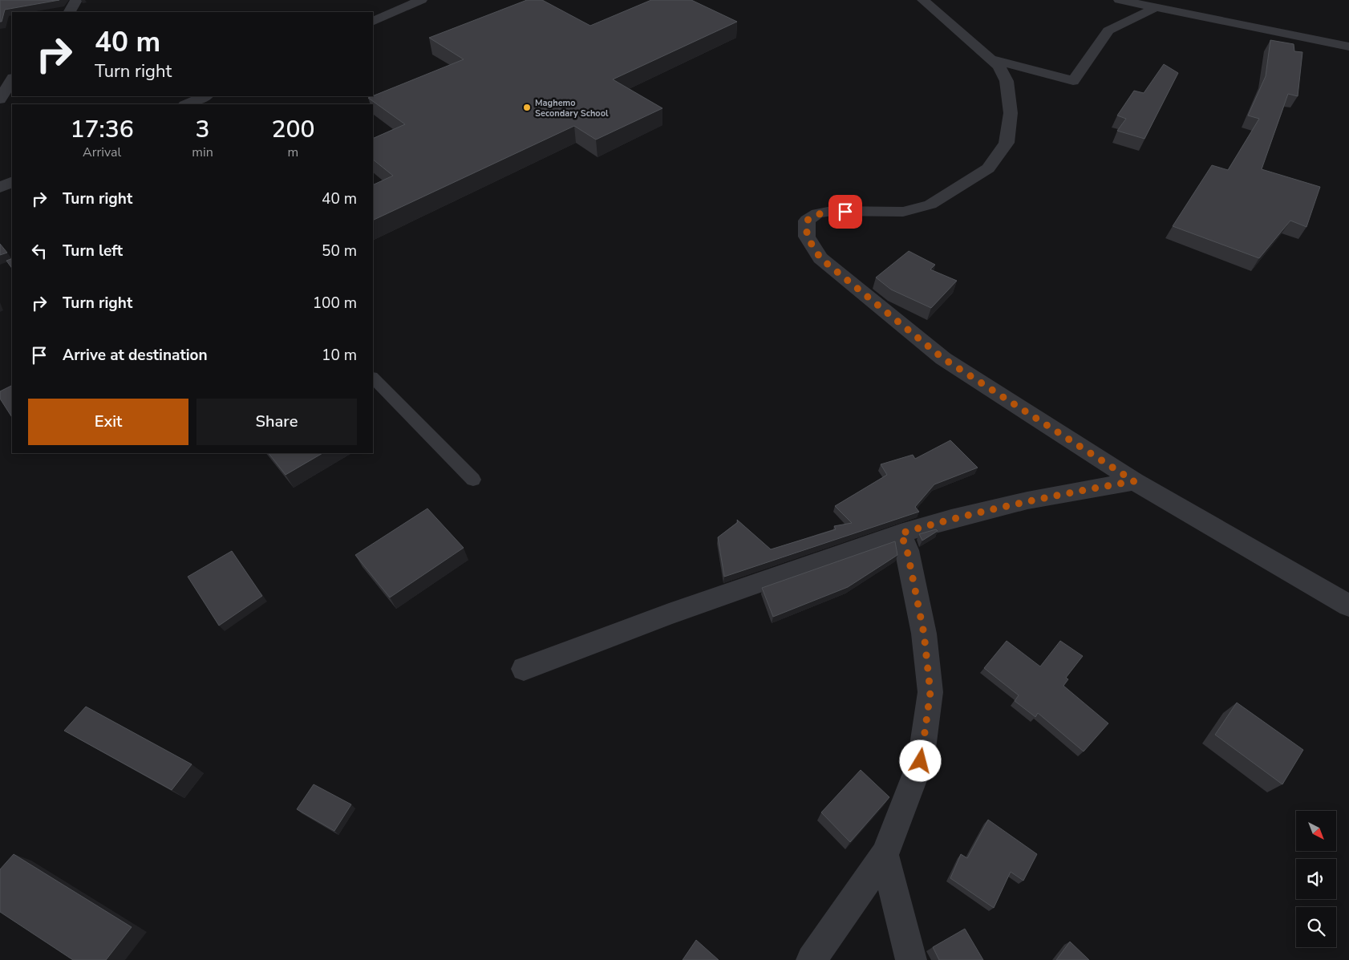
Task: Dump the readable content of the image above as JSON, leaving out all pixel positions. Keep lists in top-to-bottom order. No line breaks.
{"places":["Maghemo Secondary School"],"north":"bottom right","page":{"turn":["40 m","Turn right"],"eta":["17:36","Arrival","3","min","200","m"],"list":[{"name":"Turn right","value":"40 m"},{"name":"Turn left","value":"50 m"},{"name":"Turn right","value":"100 m"},{"name":"Arrive at destination","value":"10 m"}],"buttons":["Exit","Share"]}}
